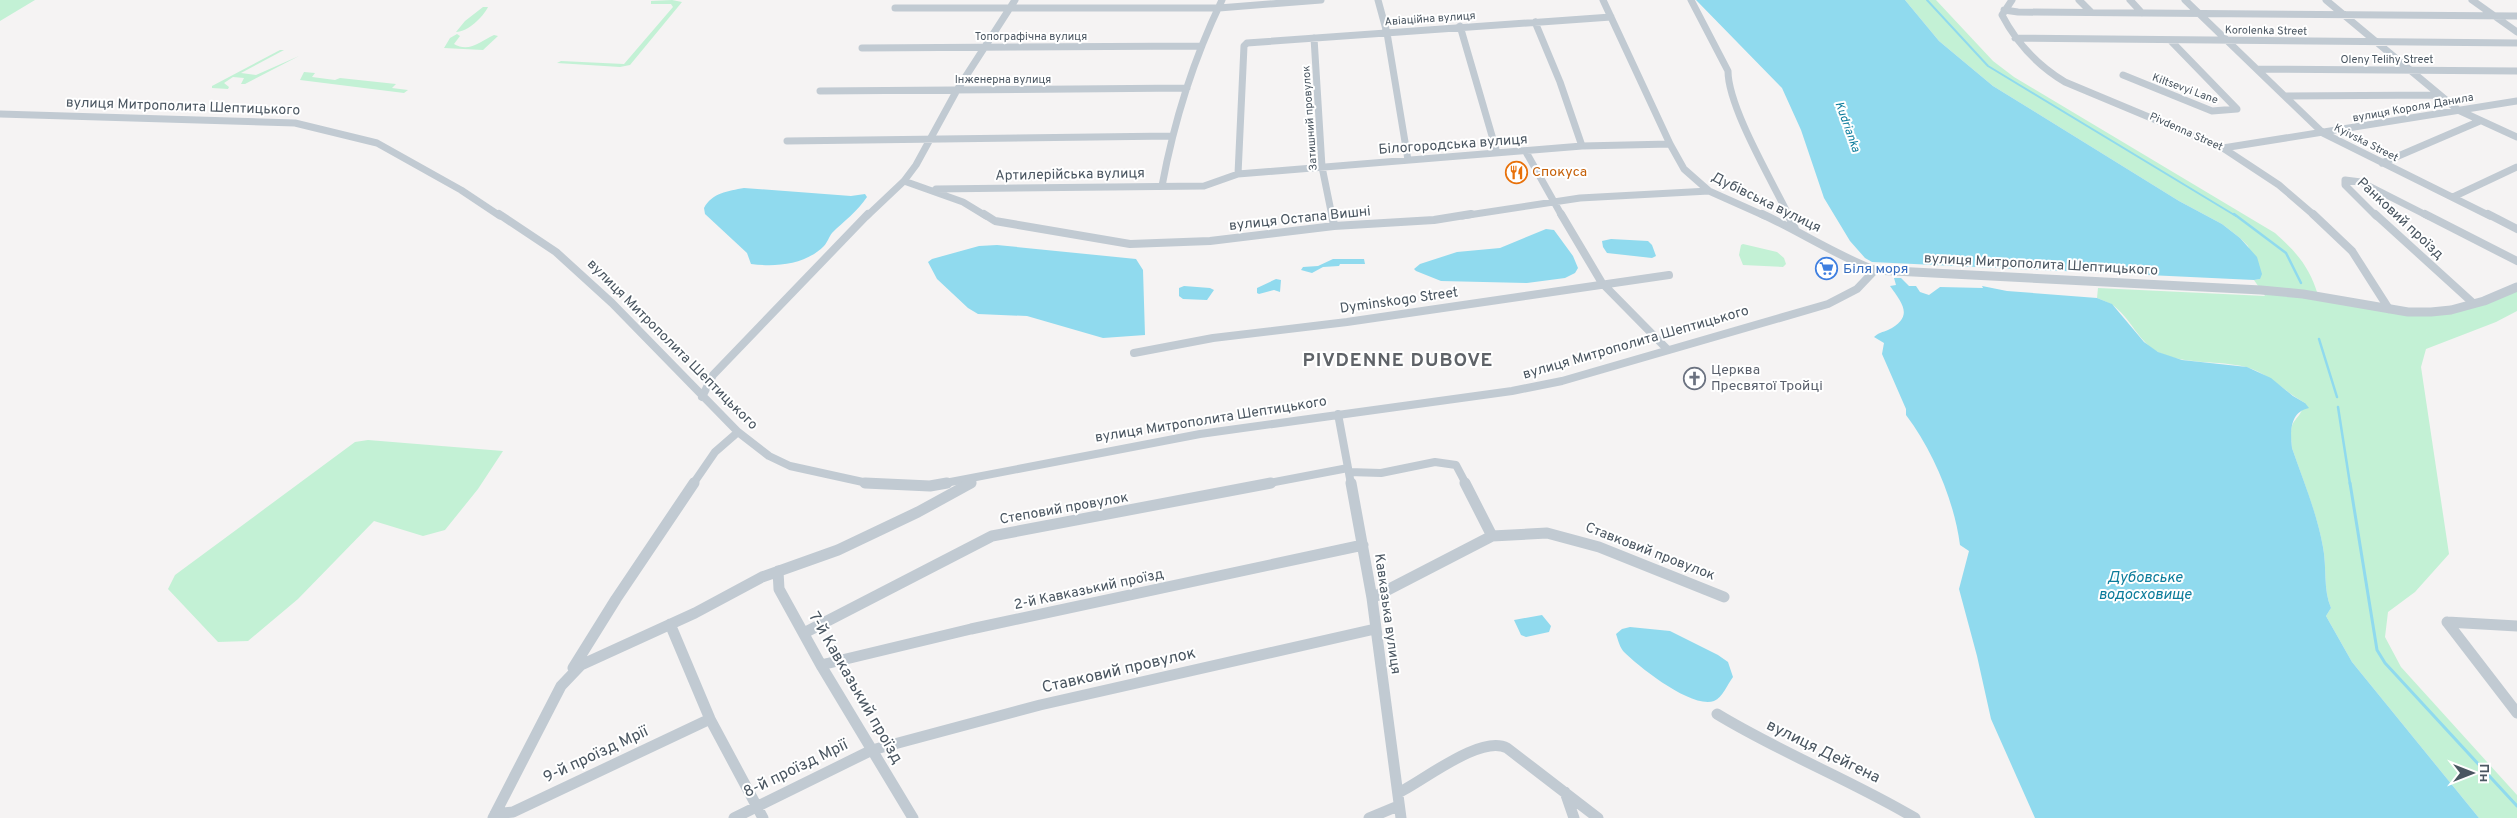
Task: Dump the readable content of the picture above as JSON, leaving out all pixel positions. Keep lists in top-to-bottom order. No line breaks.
{"streets":{"street":["Авіаційна вулиця","Korolenka Street","Топографічна вулиця","Oleny Telihy Street","Інженерна вулиця","Kiltsevyi Lane","вулиця Митрополита Шептицького","вулиця Короля Данила","Затишний провулок","Pivdenna Street","Kyivska Street","Білогородська вулиця","Артилерійська вулиця","Дубівська вулиця","вулиця Остапа Вишні","Ранковий проїзд","Dyminskogo Street","Степовий провулок","Ставковий провулок","2-й Кавказький проїзд","Кавказька вулиця","7-й Кавказький проїзд","вулиця Дейгена","9-й проїзд Мрії","8-й проїзд Мрії"]},"crossings":[["Авіаційна вулиця","Затишний провулок"],["Авіаційна вулиця","Білогородська вулиця"],["Авіаційна вулиця","Дубівська вулиця"],["Korolenka Street","Kiltsevyi Lane"],["Korolenka Street","Pivdenna Street"],["Korolenka Street","Kyivska Street"],["Oleny Telihy Street","Kyivska Street"],["вулиця Митрополита Шептицького","Pivdenna Street"],["вулиця Митрополита Шептицького","Дубівська вулиця"],["вулиця Митрополита Шептицького","Ранковий проїзд"],["вулиця Митрополита Шептицького","Кавказька вулиця"],["вулиця Короля Данила","Pivdenna Street"],["вулиця Короля Данила","Kyivska Street"],["Затишний провулок","Білогородська вулиця"],["Затишний провулок","вулиця Остапа Вишні"],["Білогородська вулиця","Артилерійська вулиця"],["Білогородська вулиця","Дубівська вулиця"],["Артилерійська вулиця","вулиця Остапа Вишні"],["Дубівська вулиця","вулиця Остапа Вишні"],["Степовий провулок","Ставковий провулок"],["Степовий провулок","Кавказька вулиця"],["Степовий провулок","7-й Кавказький проїзд"],["Ставковий провулок","Кавказька вулиця"],["Ставковий провулок","7-й Кавказький проїзд"],["Ставковий провулок","8-й проїзд Мрії"],["2-й Кавказький проїзд","Кавказька вулиця"],["2-й Кавказький проїзд","7-й Кавказький проїзд"],["7-й Кавказький проїзд","8-й проїзд Мрії"]],"districts":["PIVDENNE DUBOVE"],"water":["Kudrianka","Дубовське водосховище"],"places":{"restaurant":["Спокуса"],"supermarket":["Біля моря"],"church":["Церква Пресвятої Тройці"]},"north":"right"}
